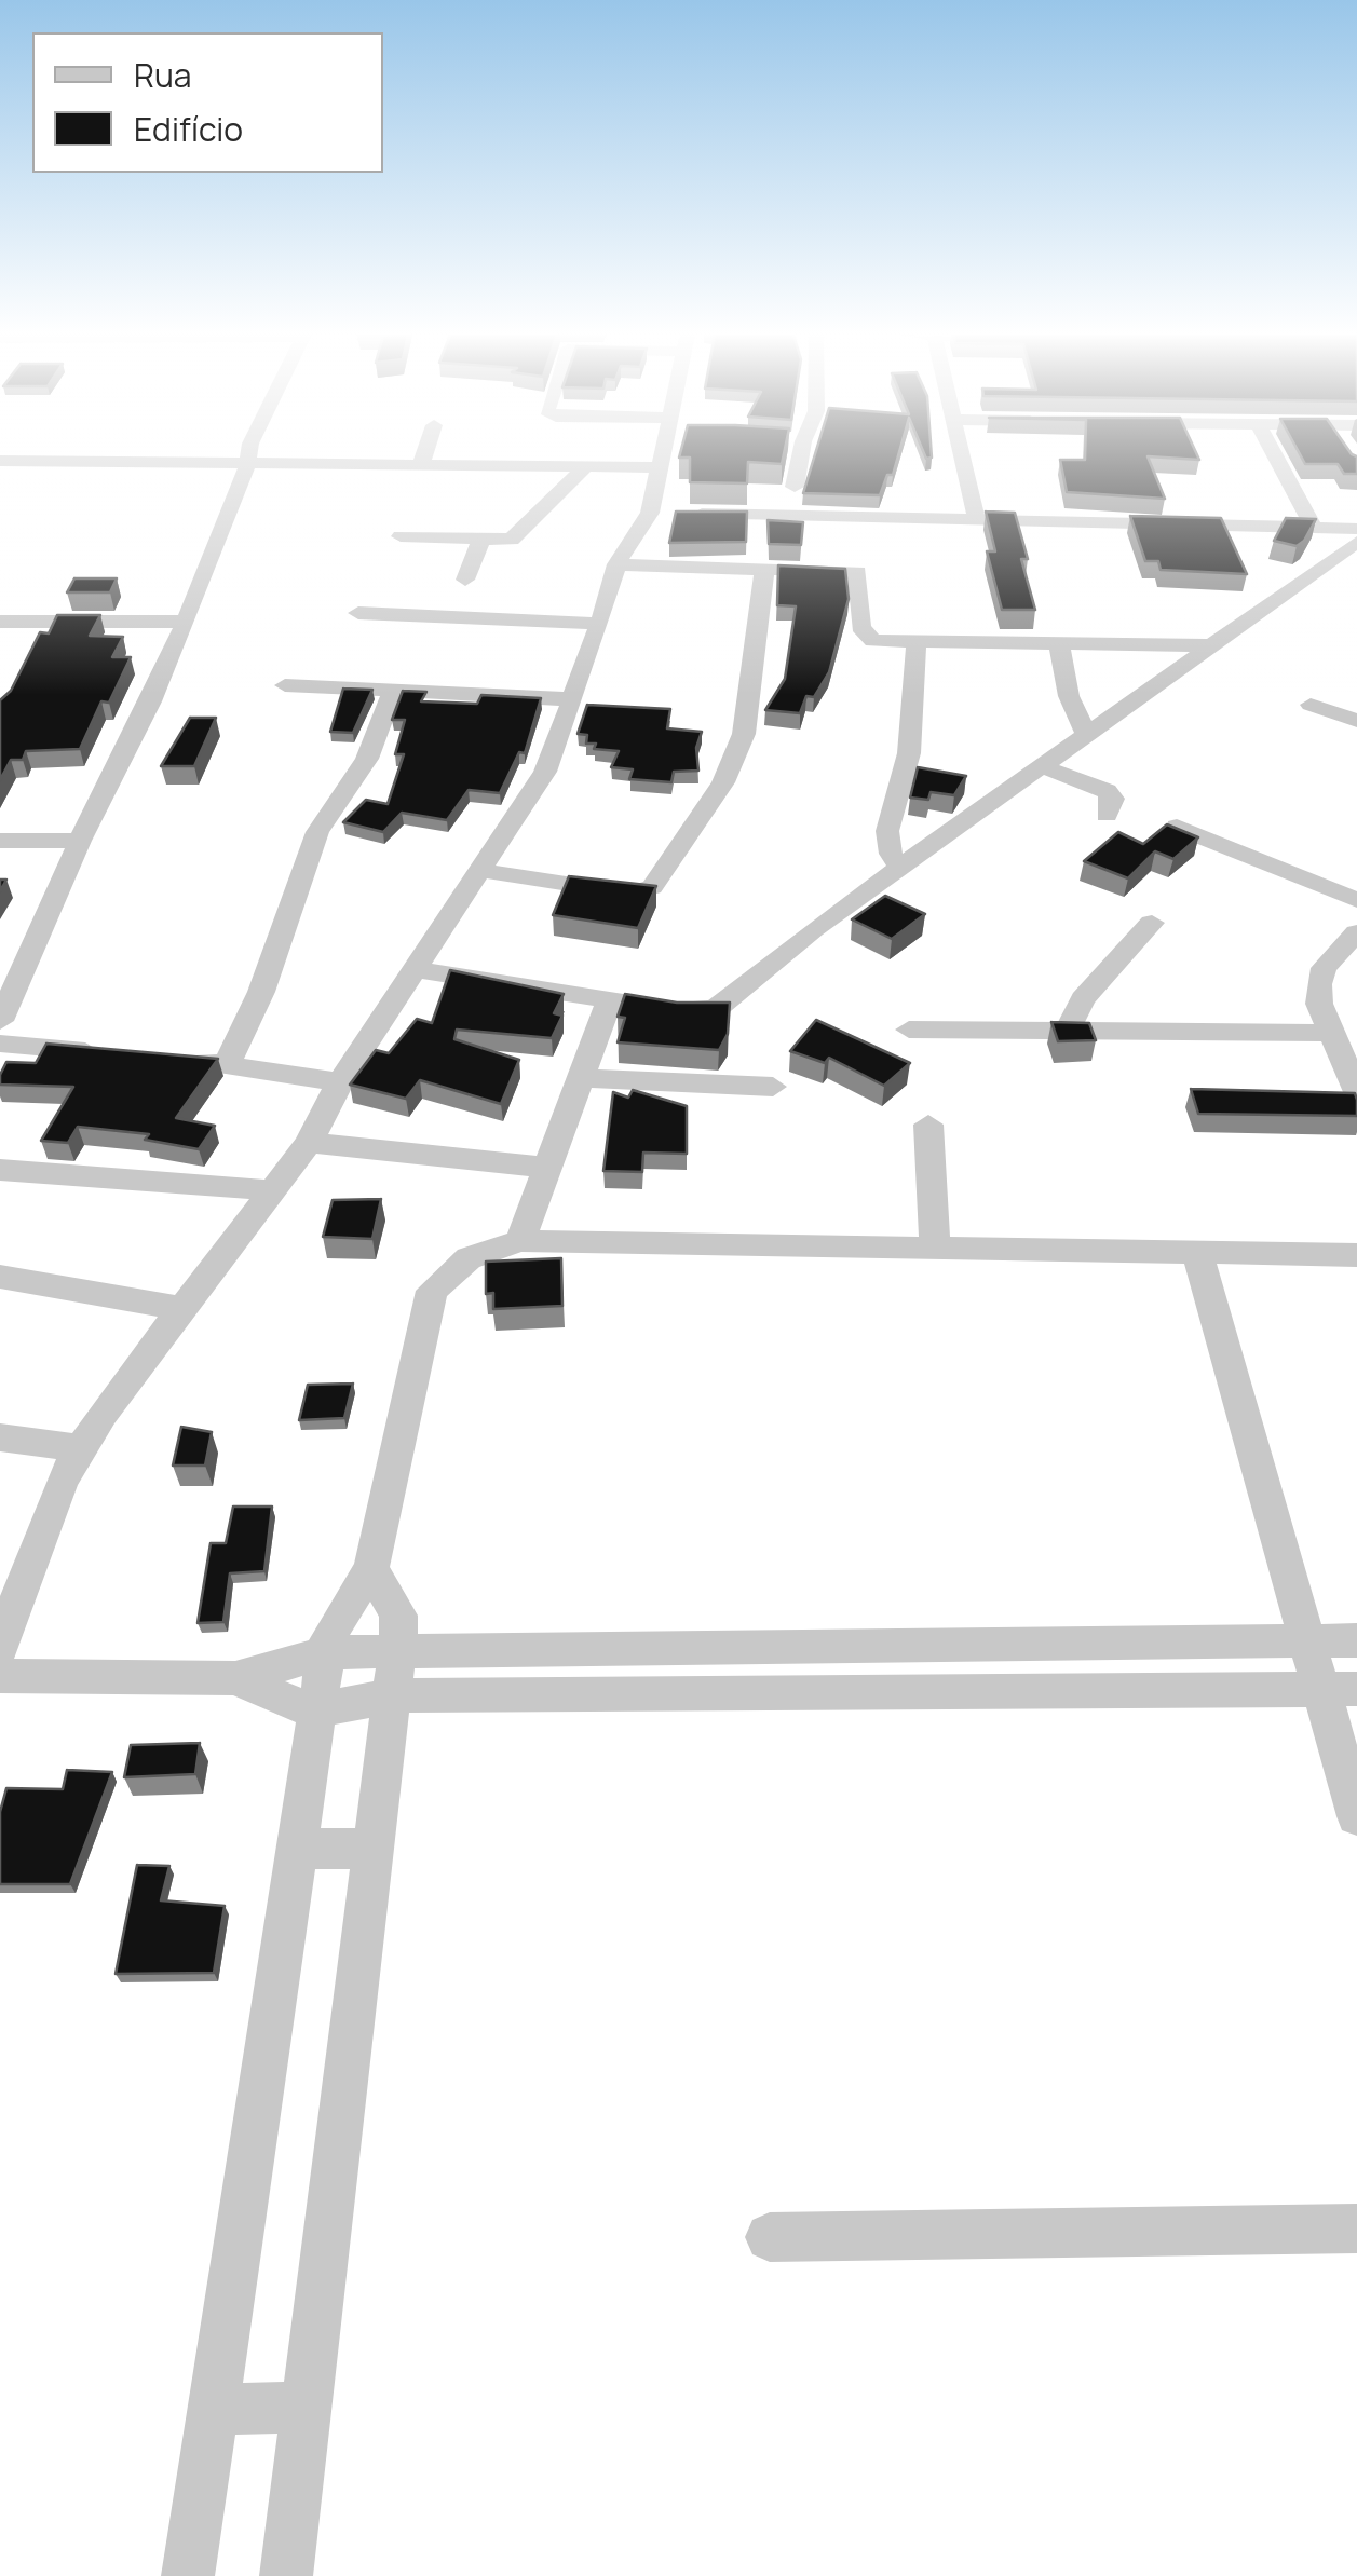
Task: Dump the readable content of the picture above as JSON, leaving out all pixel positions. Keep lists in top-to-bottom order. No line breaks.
{"legend":["Rua","Edifício"]}
